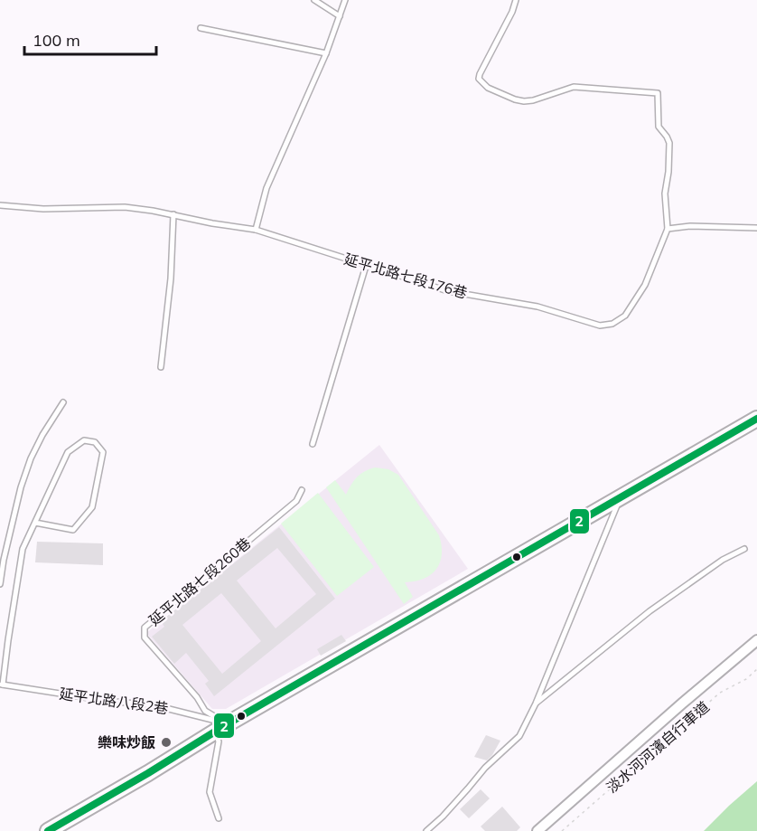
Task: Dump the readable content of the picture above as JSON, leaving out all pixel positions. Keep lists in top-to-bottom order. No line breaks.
{"streets":{"lane":["延平北路七段176巷","延平北路七段260巷","延平北路八段2巷"],"path":["淡水河河濱自行車道"]},"crossings":[["延平北路七段260巷","延平北路八段2巷"]],"places":["樂味炒飯"],"lines":["transit line 2"],"scale_bar":"100 m"}
